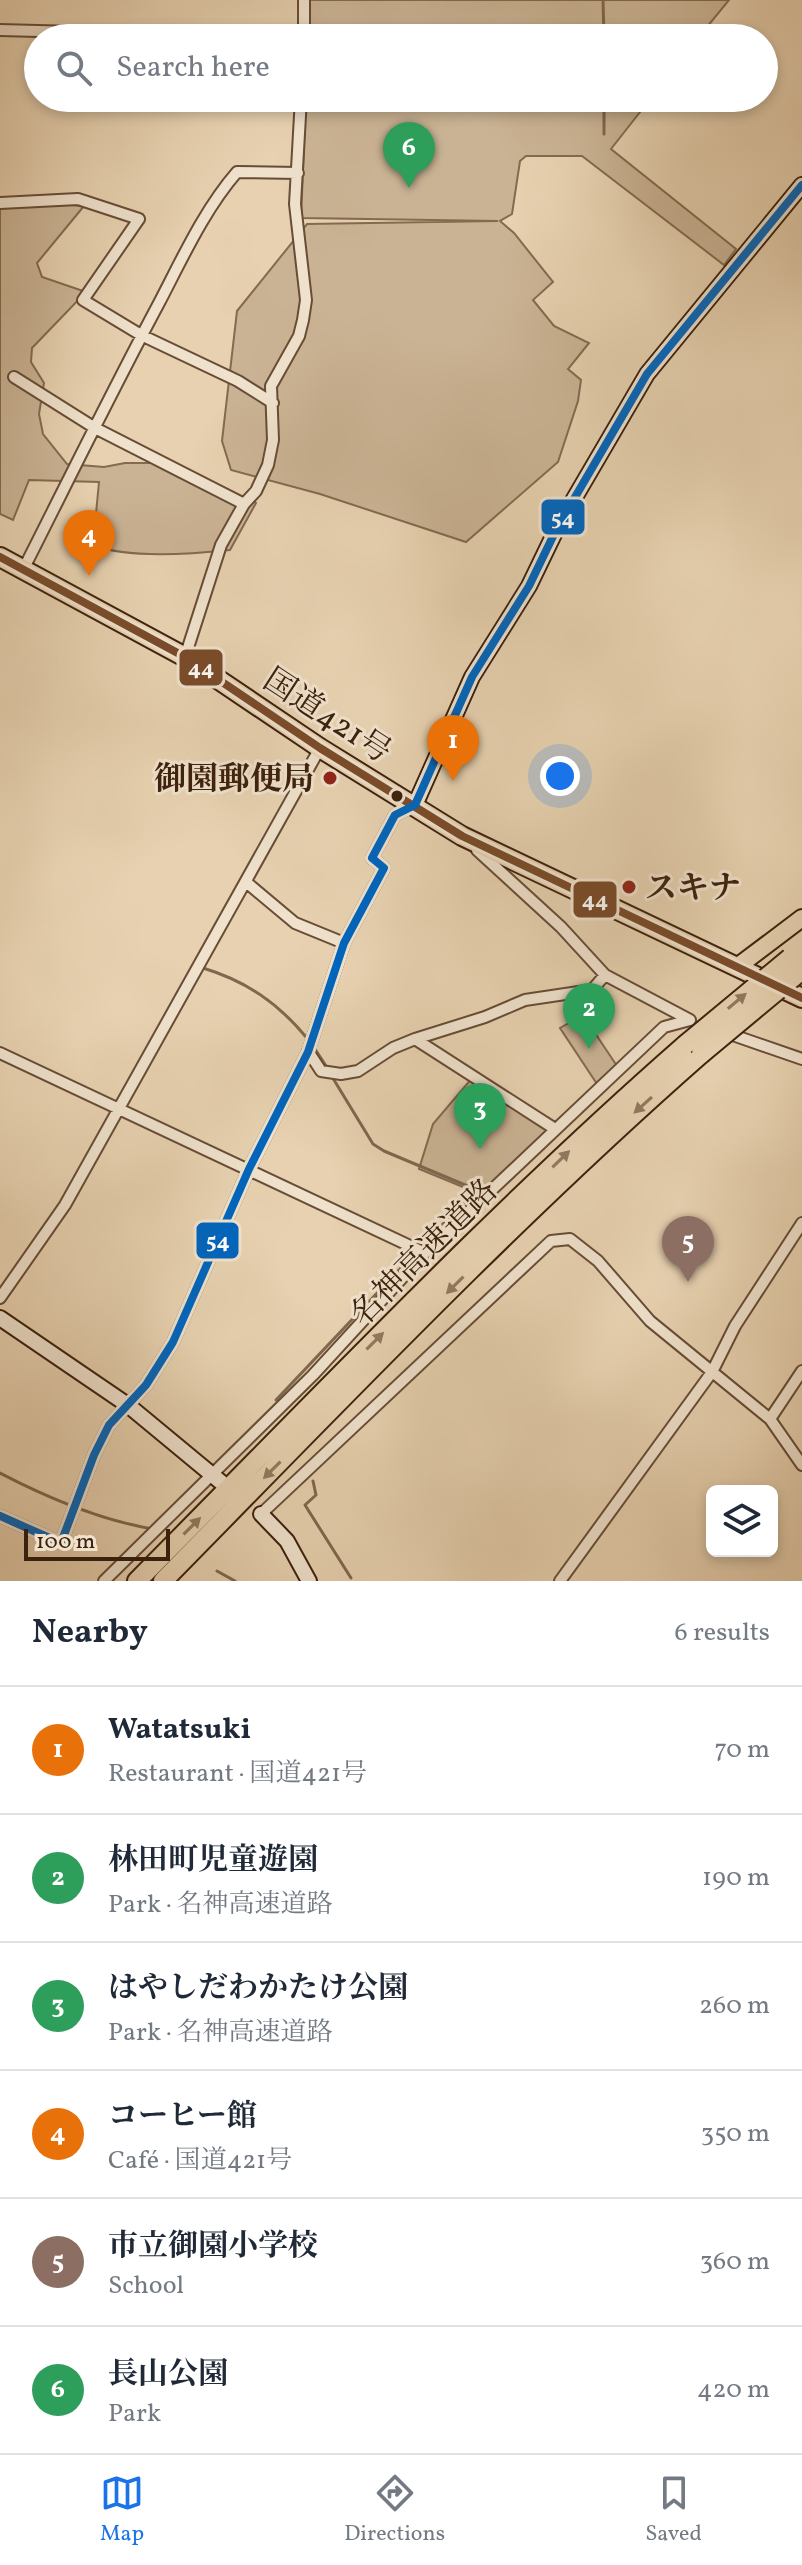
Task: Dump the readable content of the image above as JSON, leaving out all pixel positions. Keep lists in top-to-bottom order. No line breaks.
{"streets":{"highway":["国道421号","名神高速道路"]},"places":["御園郵便局","スキナ"],"lines":["transit line 54","transit line 44"],"scale_bar":"100 m","page":{"search":"Search here","pins":["6","4","1","2","3","5"],"scale":"100 m","heading":["Nearby","6 results"],"list":[{"mark":"1","name":"Watatsuki","note":"Restaurant · 国道421号","value":"70 m"},{"mark":"2","name":"林田町児童遊園","note":"Park · 名神高速道路","value":"190 m"},{"mark":"3","name":"はやしだわかたけ公園","note":"Park · 名神高速道路","value":"260 m"},{"mark":"4","name":"コーヒー館","note":"Café · 国道421号","value":"350 m"},{"mark":"5","name":"市立御園小学校","note":"School","value":"360 m"},{"mark":"6","name":"長山公園","note":"Park","value":"420 m"}],"nav":["Map","Directions","Saved"]}}
